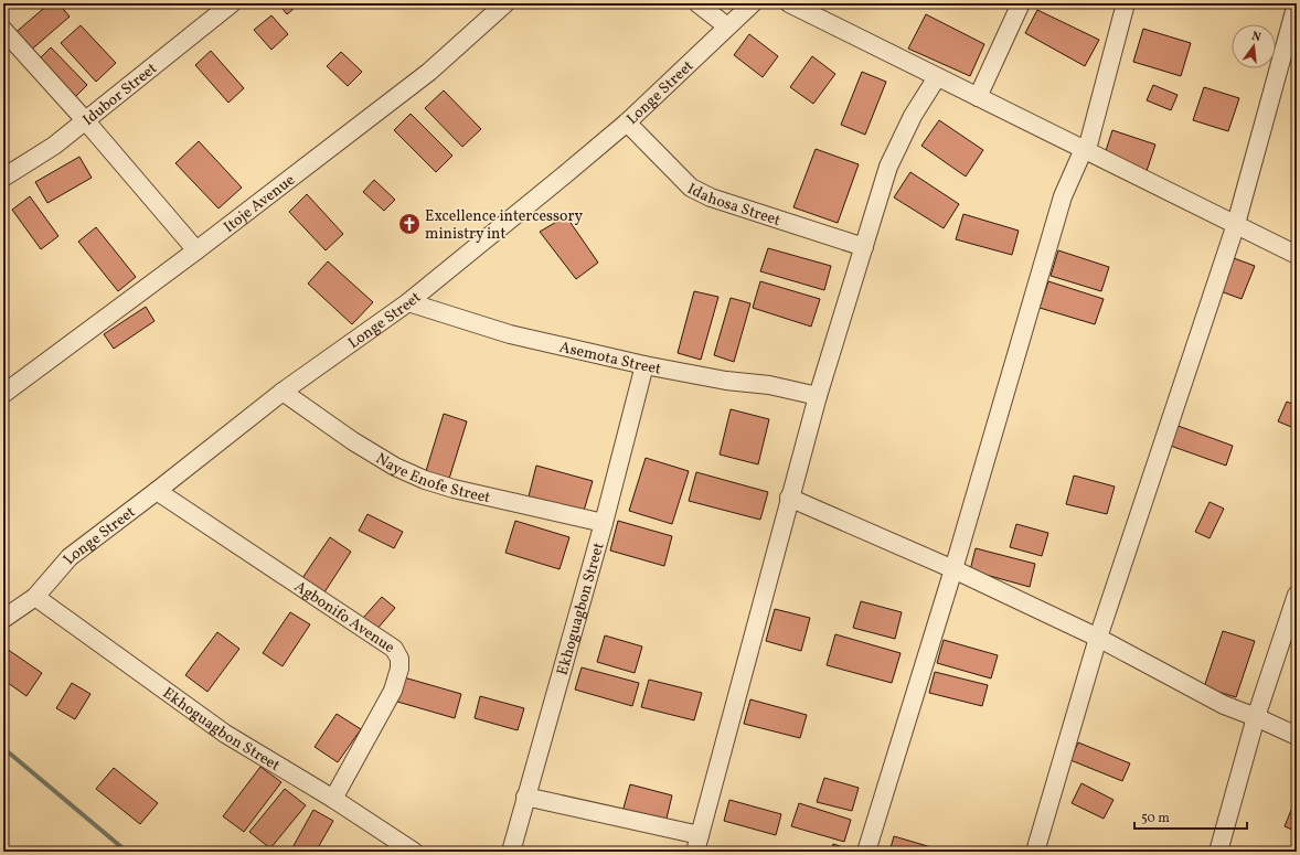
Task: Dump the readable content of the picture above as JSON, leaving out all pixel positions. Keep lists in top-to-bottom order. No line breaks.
{"streets":{"street":["Longe Street","Idubor Street","Idahosa Street","Itoje Avenue","Asemota Street","Naye Enofe Street","Ekhoguagbon Street","Agbonifo Avenue"]},"crossings":[["Longe Street","Idahosa Street"],["Longe Street","Asemota Street"],["Longe Street","Naye Enofe Street"],["Longe Street","Ekhoguagbon Street"],["Longe Street","Agbonifo Avenue"],["Asemota Street","Ekhoguagbon Street"],["Naye Enofe Street","Ekhoguagbon Street"],["Ekhoguagbon Street","Agbonifo Avenue"]],"places":{"church":["Excellence intercessory ministry int"]},"scale_bar":"50 m","north":"top"}
